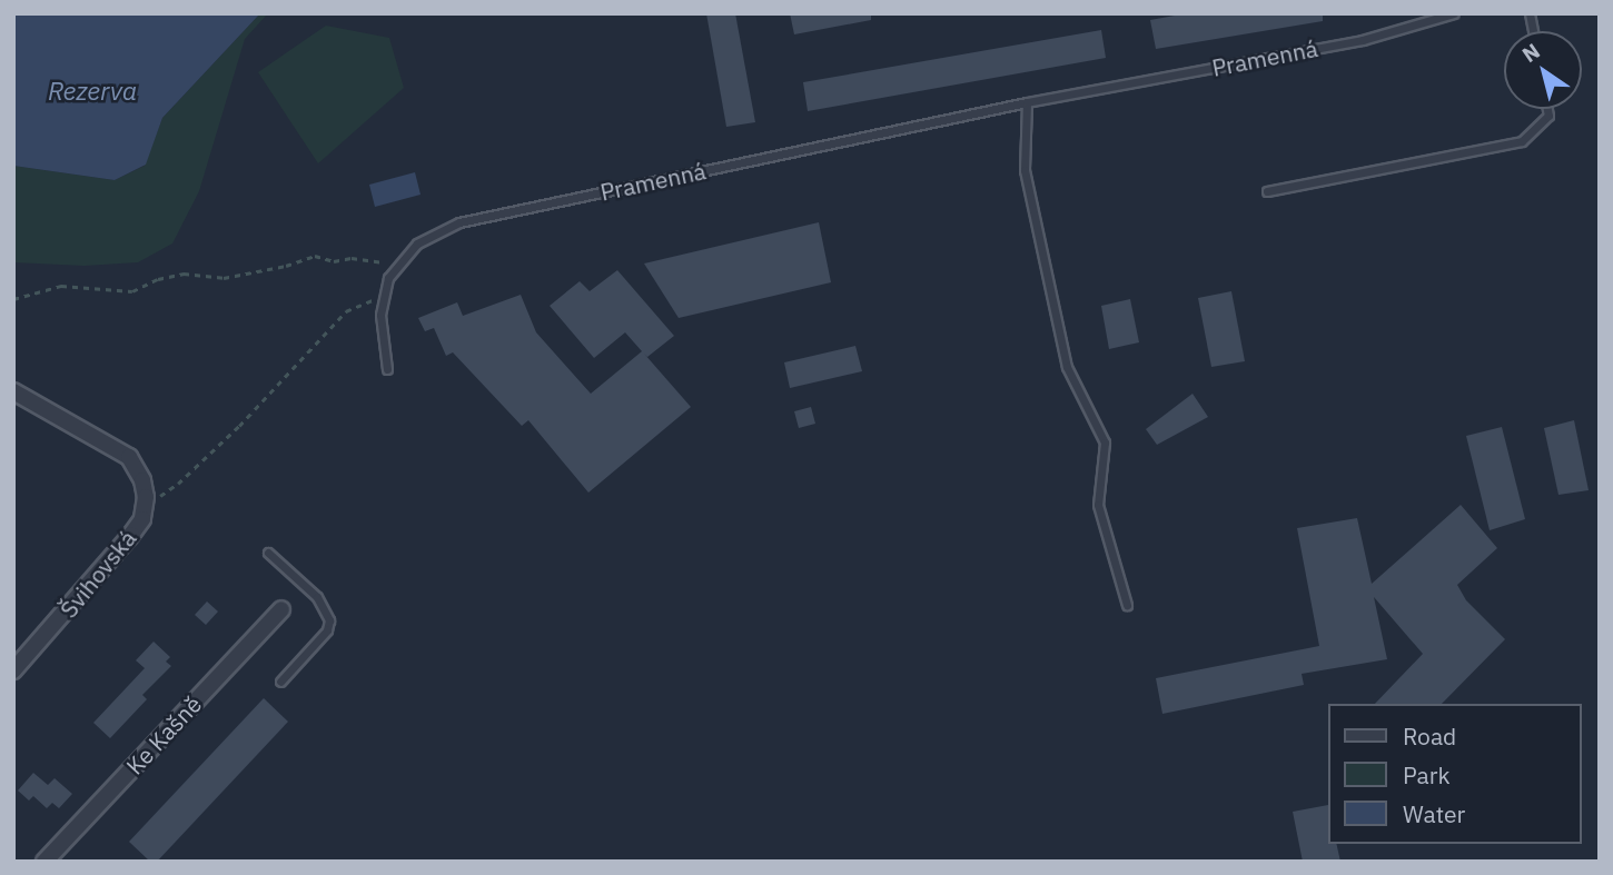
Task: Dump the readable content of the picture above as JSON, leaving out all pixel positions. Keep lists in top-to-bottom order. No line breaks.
{"streets":{"street":["Švihovská","Ke Kašně"],"lane":["Pramenná"]},"water":["Rezerva"],"legend":["Road","Park","Water"],"north":"top left"}
